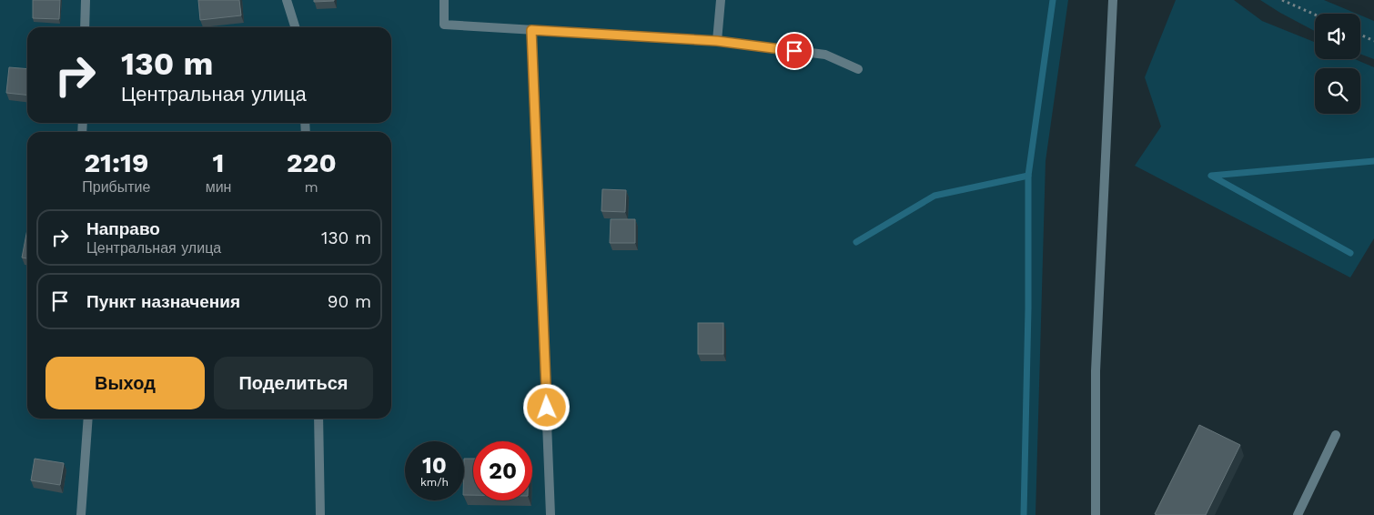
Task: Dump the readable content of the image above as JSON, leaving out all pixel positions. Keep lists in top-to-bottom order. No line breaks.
{"page":{"turn":["130 m","Центральная улица"],"eta":["21:19","Прибытие","1","мин","220","m"],"list":[{"name":"Направо","note":"Центральная улица","value":"130 m"},{"name":"Пункт назначения","value":"90 m"}],"buttons":["Выход","Поделиться"],"speed":"10 km/h","limit":"20"}}
